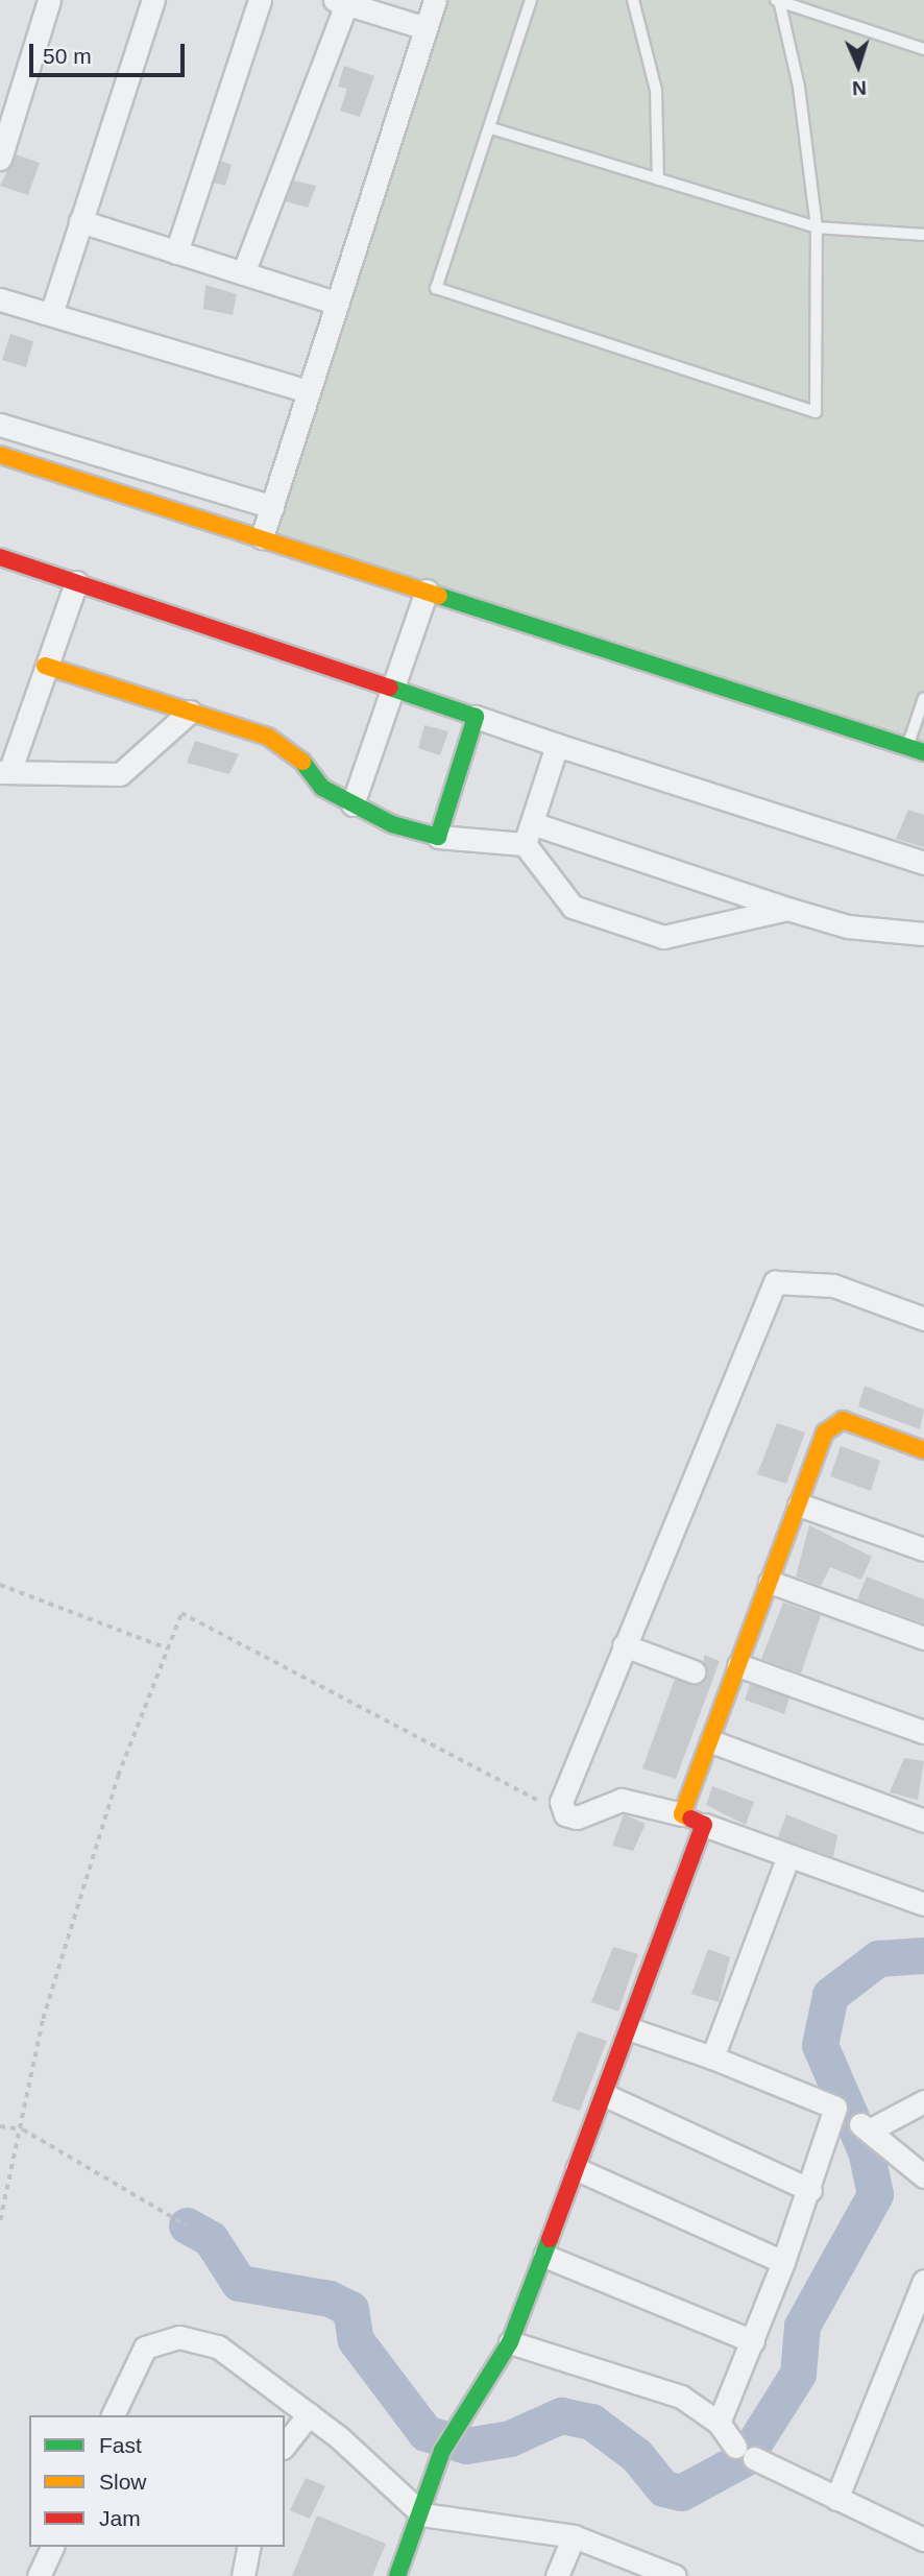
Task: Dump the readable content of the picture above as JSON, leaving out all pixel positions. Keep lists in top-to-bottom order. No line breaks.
{"legend":["Fast","Slow","Jam"],"scale_bar":"50 m","north":"bottom"}
